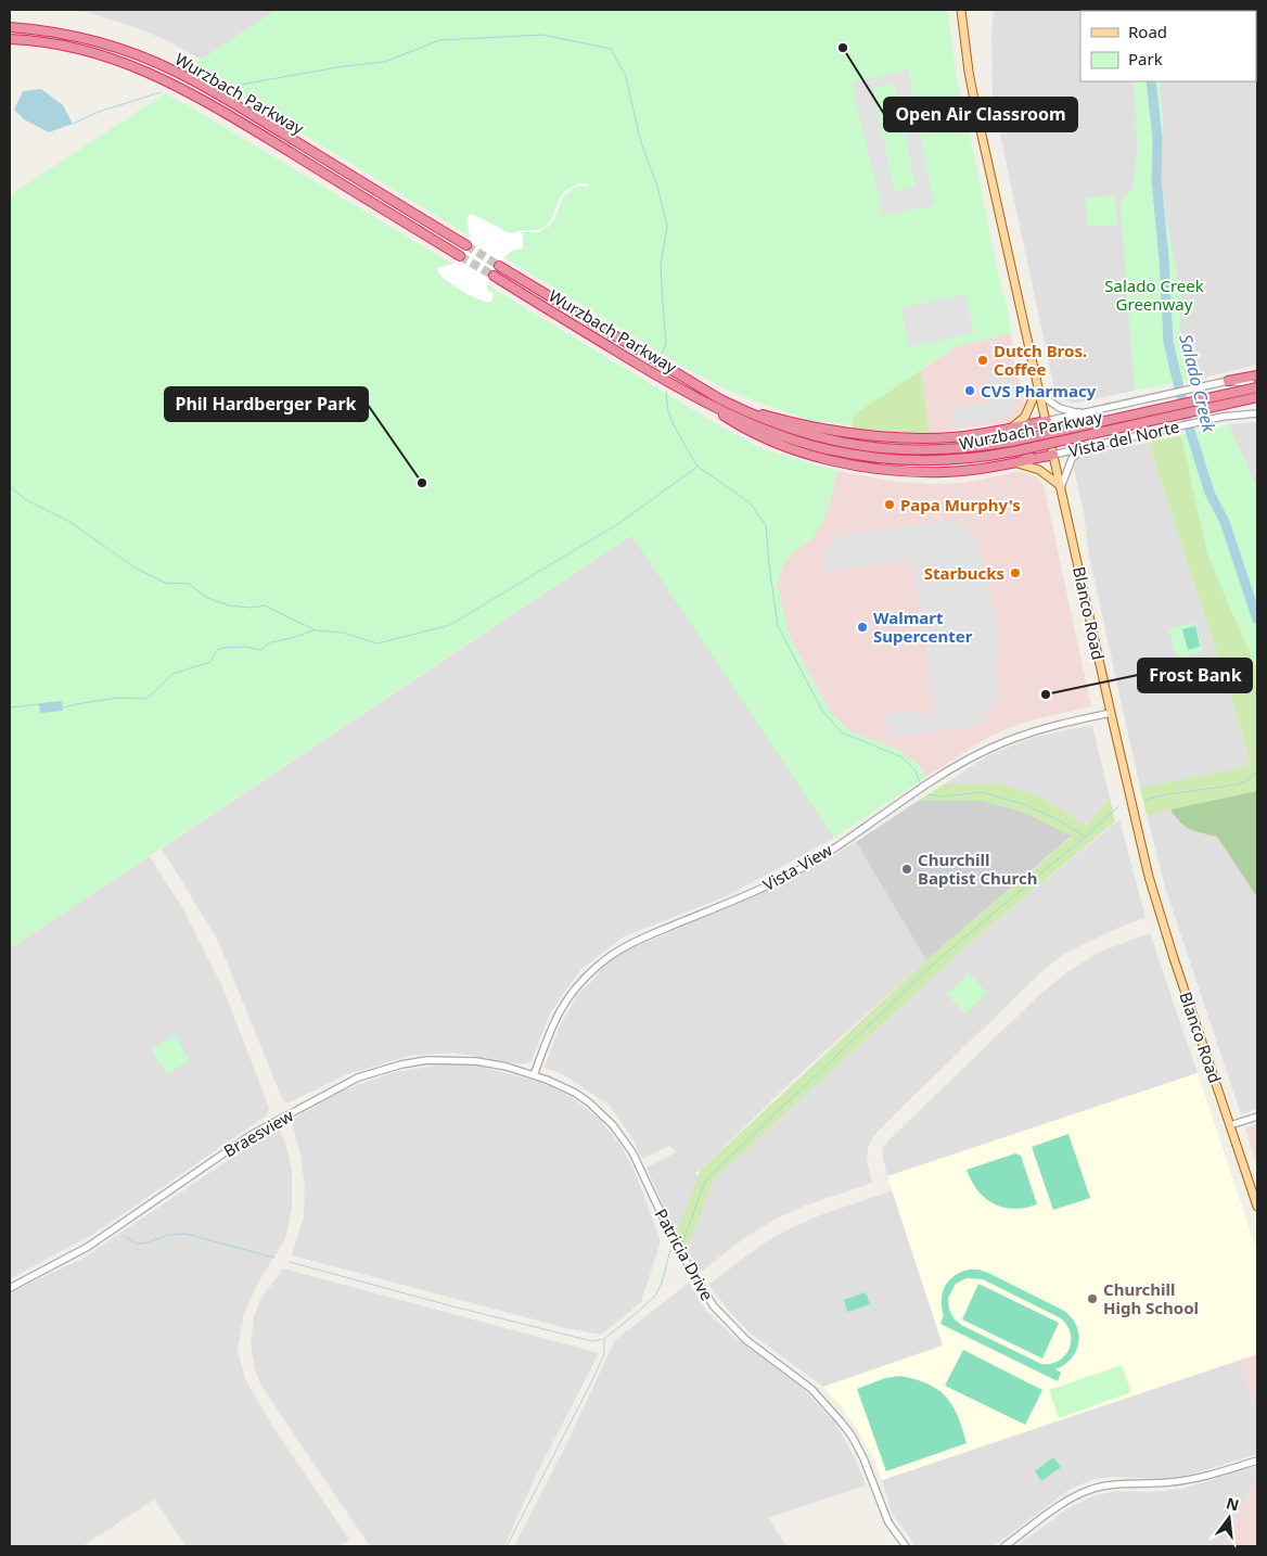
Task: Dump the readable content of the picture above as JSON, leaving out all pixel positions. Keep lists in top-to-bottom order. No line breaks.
{"streets":{"highway":["Wurzbach Parkway"],"main road":["Blanco Road"],"street":["Vista del Norte","Vista View","Braesview","Patricia Drive"]},"crossings":[["Wurzbach Parkway","Blanco Road"],["Vista del Norte","Blanco Road"],["Blanco Road","Vista View"],["Vista View","Braesview"],["Vista View","Patricia Drive"],["Braesview","Patricia Drive"]],"water":["Salado Creek"],"parks":["Salado Creek Greenway"],"places":["Open Air Classroom","Dutch Bros. Coffee","CVS Pharmacy","Phil Hardberger Park","Papa Murphy's","Starbucks","Walmart Supercenter","Frost Bank","Churchill Baptist Church","Churchill High School"],"legend":["Road","Park"],"north":"top"}
